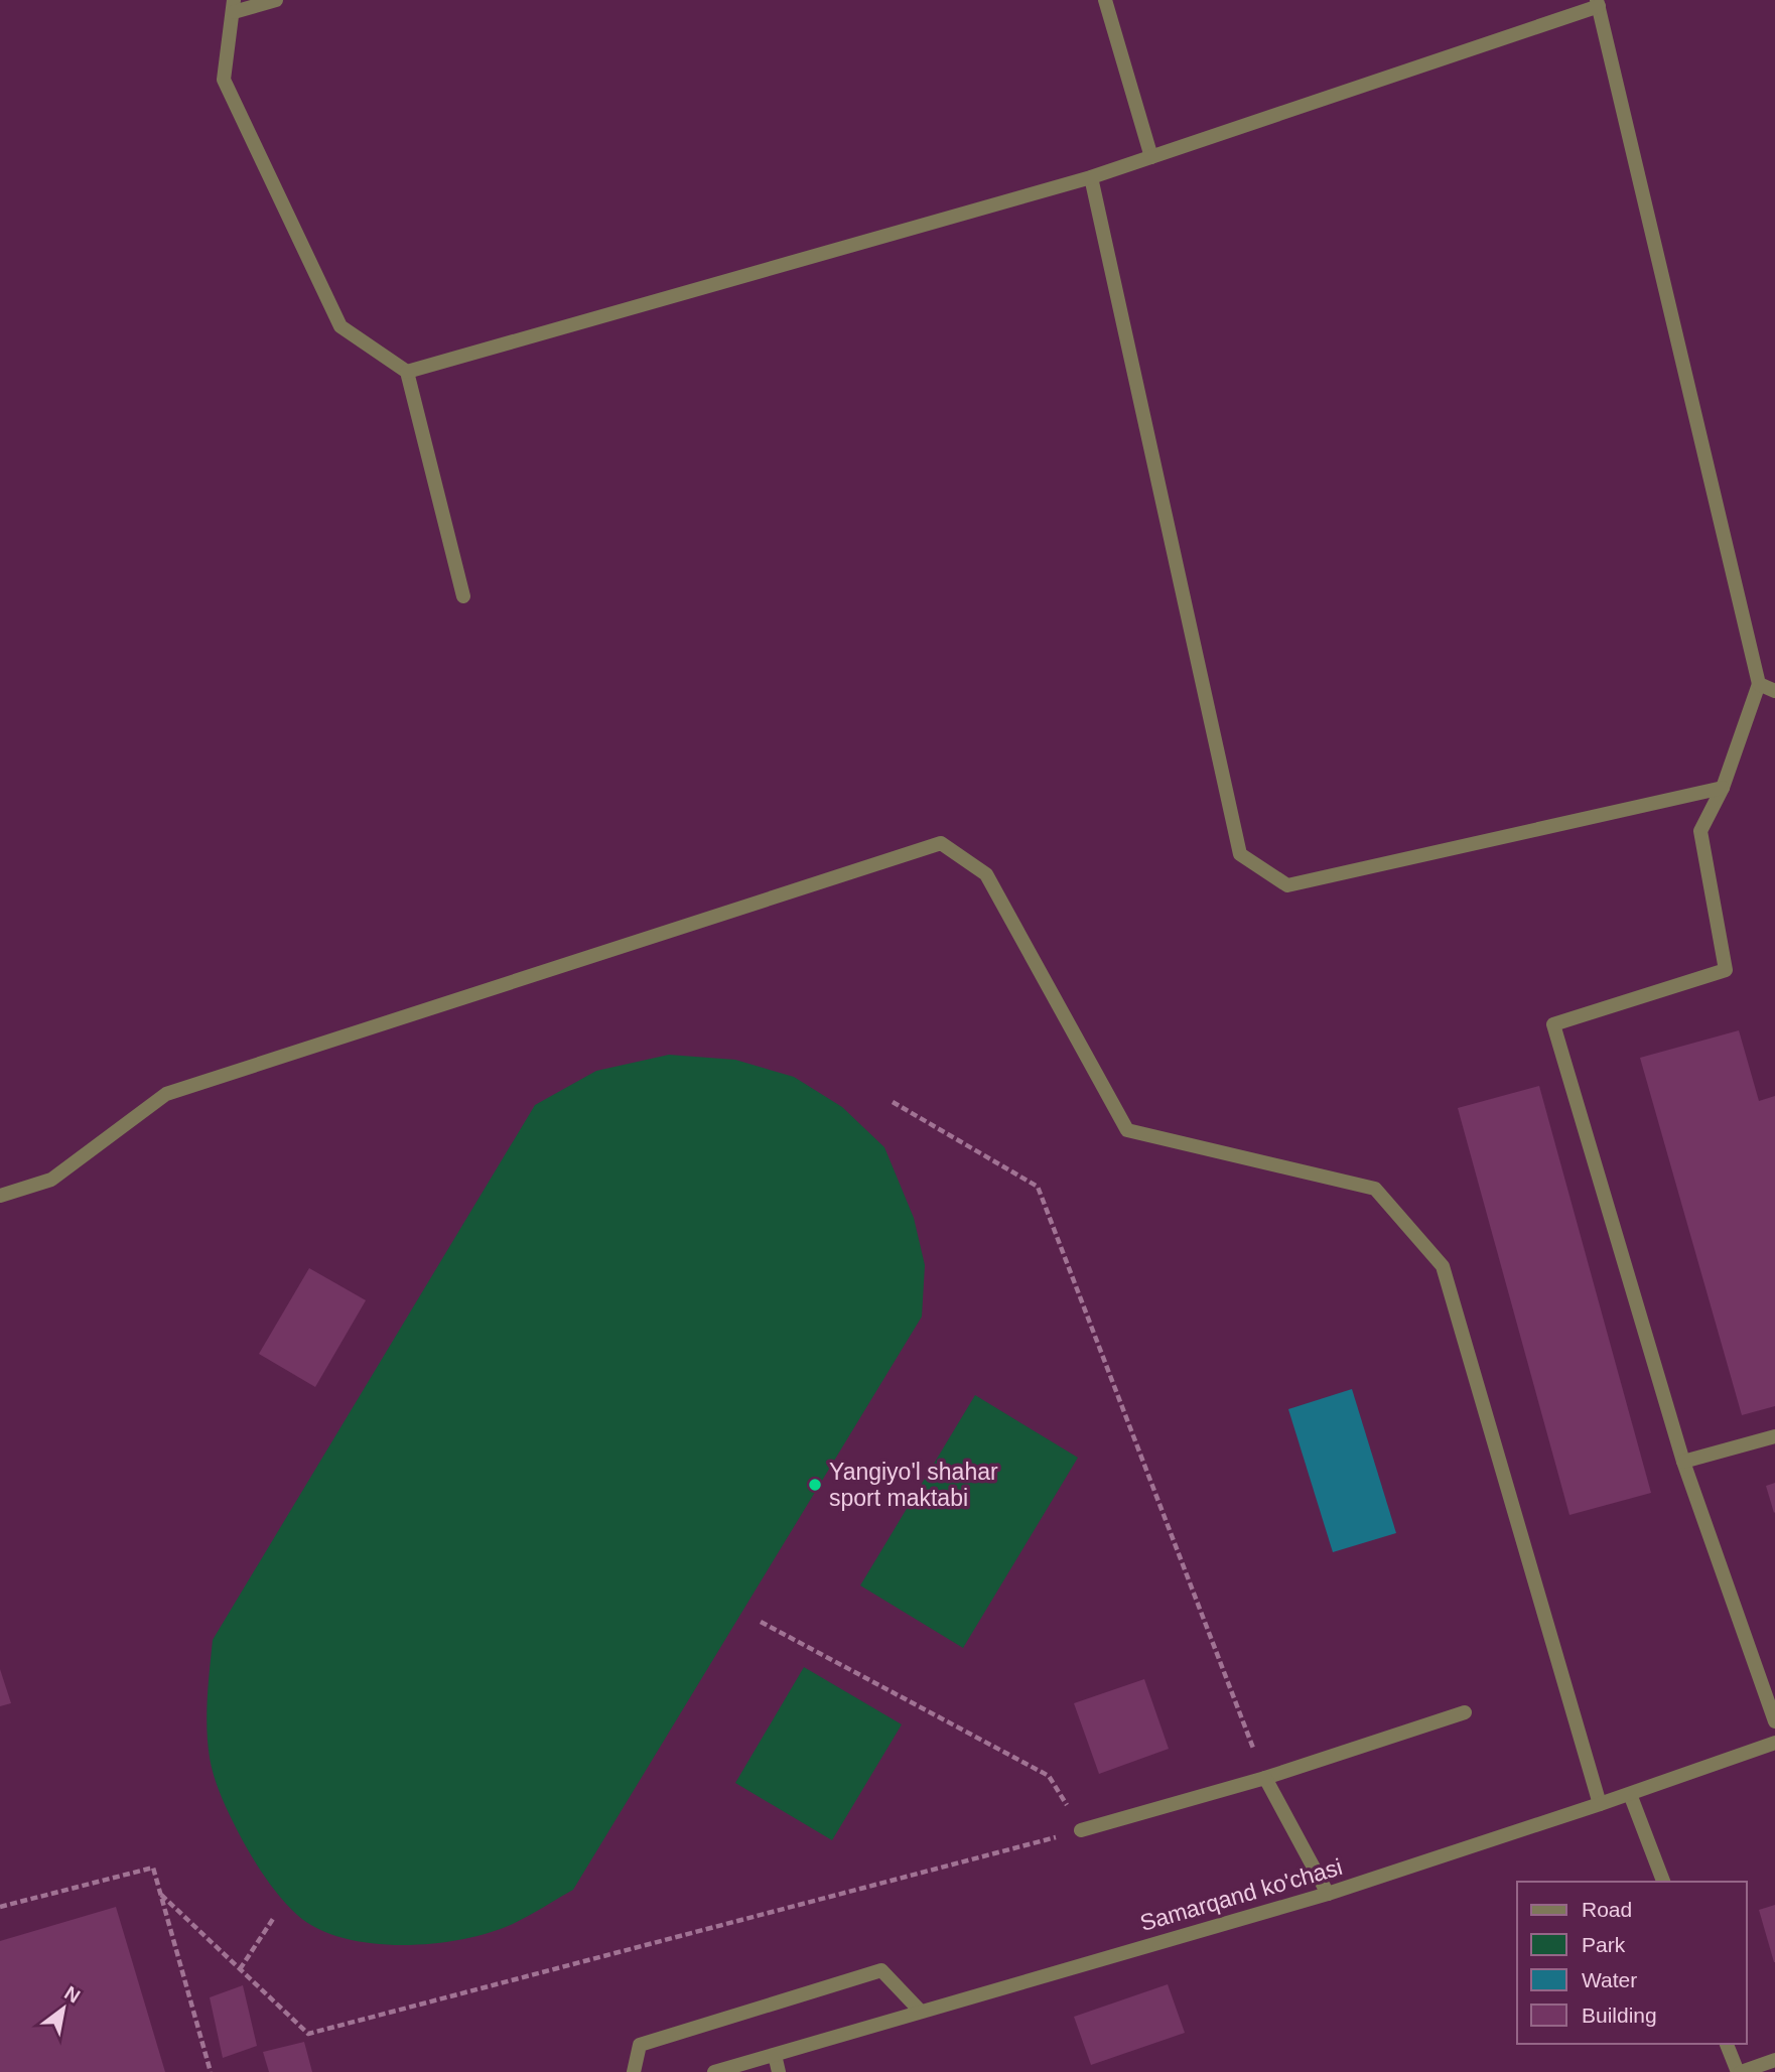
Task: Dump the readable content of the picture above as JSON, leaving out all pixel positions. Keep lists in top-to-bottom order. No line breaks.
{"streets":{"street":["Samarqand ko'chasi"]},"places":["Yangiyo'l shahar sport maktabi"],"legend":["Road","Park","Water","Building"],"north":"top right"}
